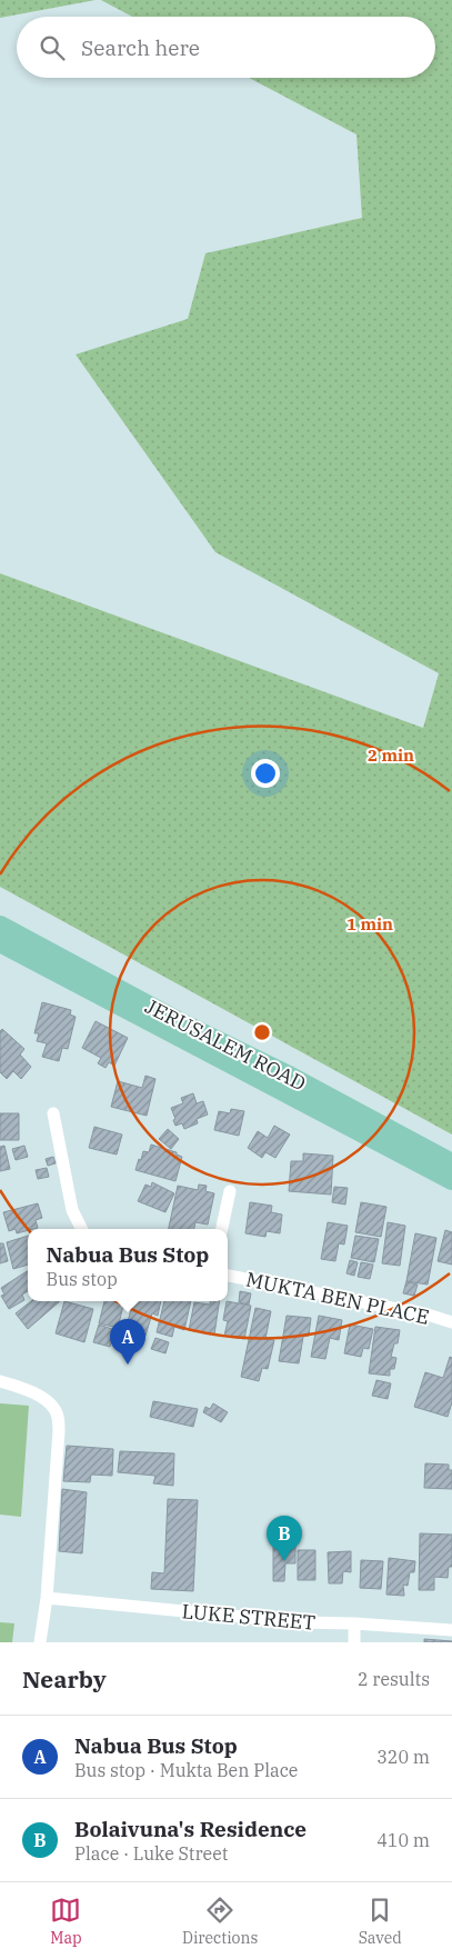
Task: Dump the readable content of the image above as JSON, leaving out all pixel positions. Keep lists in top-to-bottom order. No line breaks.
{"streets":{"main road":["JERUSALEM ROAD"],"street":["MUKTA BEN PLACE","LUKE STREET"]},"page":{"search":"Search here","popup":["Nabua Bus Stop","Bus stop"],"pins":["A","B"],"heading":["Nearby","2 results"],"list":[{"mark":"A","name":"Nabua Bus Stop","note":"Bus stop · Mukta Ben Place","value":"320 m"},{"mark":"B","name":"Bolaivuna's Residence","note":"Place · Luke Street","value":"410 m"}],"nav":["Map","Directions","Saved"]},"rings":["2 min","1 min"]}
